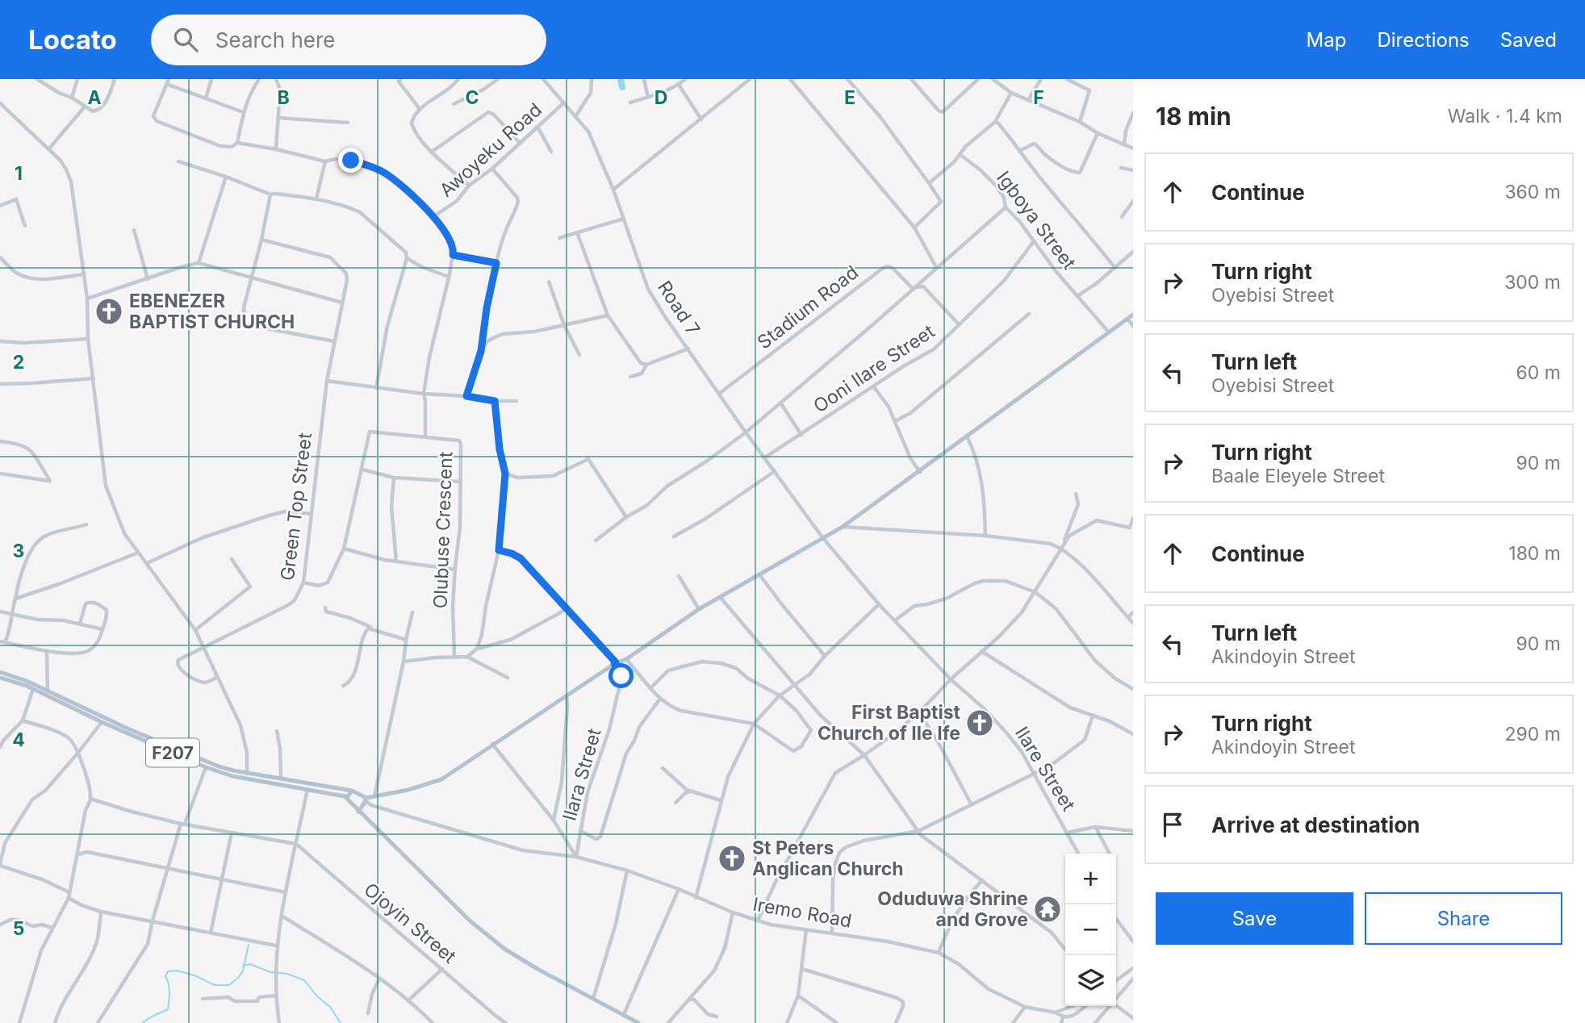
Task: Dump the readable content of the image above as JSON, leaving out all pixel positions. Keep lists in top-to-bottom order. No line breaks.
{"streets":{"main road":["F207"],"street":["Awoyeku Road","Igboya Street","Stadium Road","Road 7","Ooni Ilare Street","Green Top Street","Olubuse Crescent","Ilare Street","Ilara Street","Iremo Road","Ojoyin Street"]},"crossings":[["Awoyeku Road","Road 7"],["Igboya Street","Ooni Ilare Street"],["Stadium Road","Road 7"],["Road 7","Ooni Ilare Street"],["Road 7","Ilare Street"],["Green Top Street","Olubuse Crescent"],["Ilara Street","Iremo Road"]],"places":{"church":["EBENEZER BAPTIST CHURCH","First Baptist Church of Ile Ife","St Peters Anglican Church"],"temple":["Oduduwa Shrine and Grove"]},"page":{"header":"Locato","search":"Search here","nav":["Map","Directions","Saved"],"heading":["18 min","Walk · 1.4 km"],"list":[["Continue","360 m"],["Turn right","Oyebisi Street","300 m"],["Turn left","Oyebisi Street","60 m"],["Turn right","Baale Eleyele Street","90 m"],["Continue","180 m"],["Turn left","Akindoyin Street","90 m"],["Turn right","Akindoyin Street","290 m"],"Arrive at destination"],"map_buttons":["+","−"],"buttons":["Save","Share"]},"grid":{"columns":["A","B","C","D","E","F"],"rows":["1","2","3","4","5"]}}
